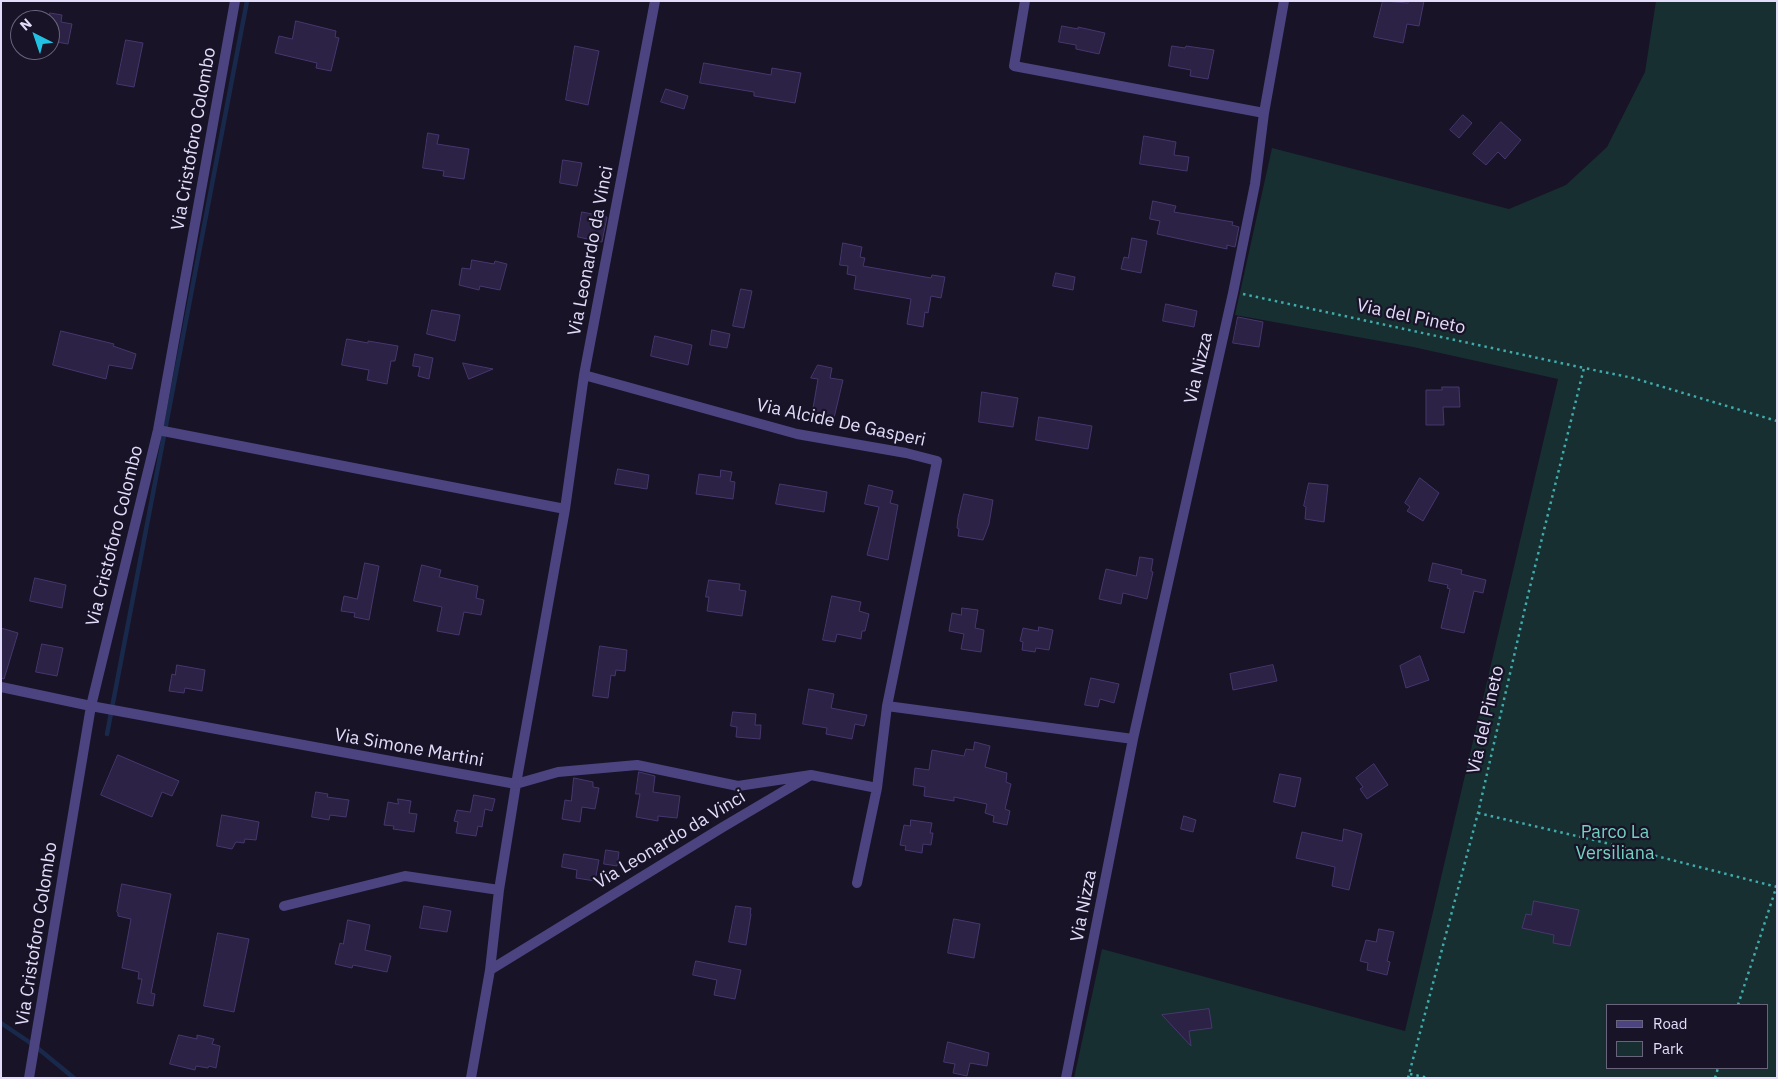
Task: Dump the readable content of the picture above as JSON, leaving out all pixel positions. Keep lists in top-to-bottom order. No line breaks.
{"streets":{"street":["Via Cristoforo Colombo","Via Leonardo da Vinci","Via Nizza","Via Alcide De Gasperi","Via Simone Martini"],"path":["Via del Pineto"]},"crossings":[["Via Cristoforo Colombo","Via Simone Martini"],["Via Leonardo da Vinci","Via Alcide De Gasperi"],["Via Leonardo da Vinci","Via Simone Martini"],["Via del Pineto","Via Nizza"]],"parks":["Parco La Versiliana"],"legend":["Road","Park"],"north":"top left"}
